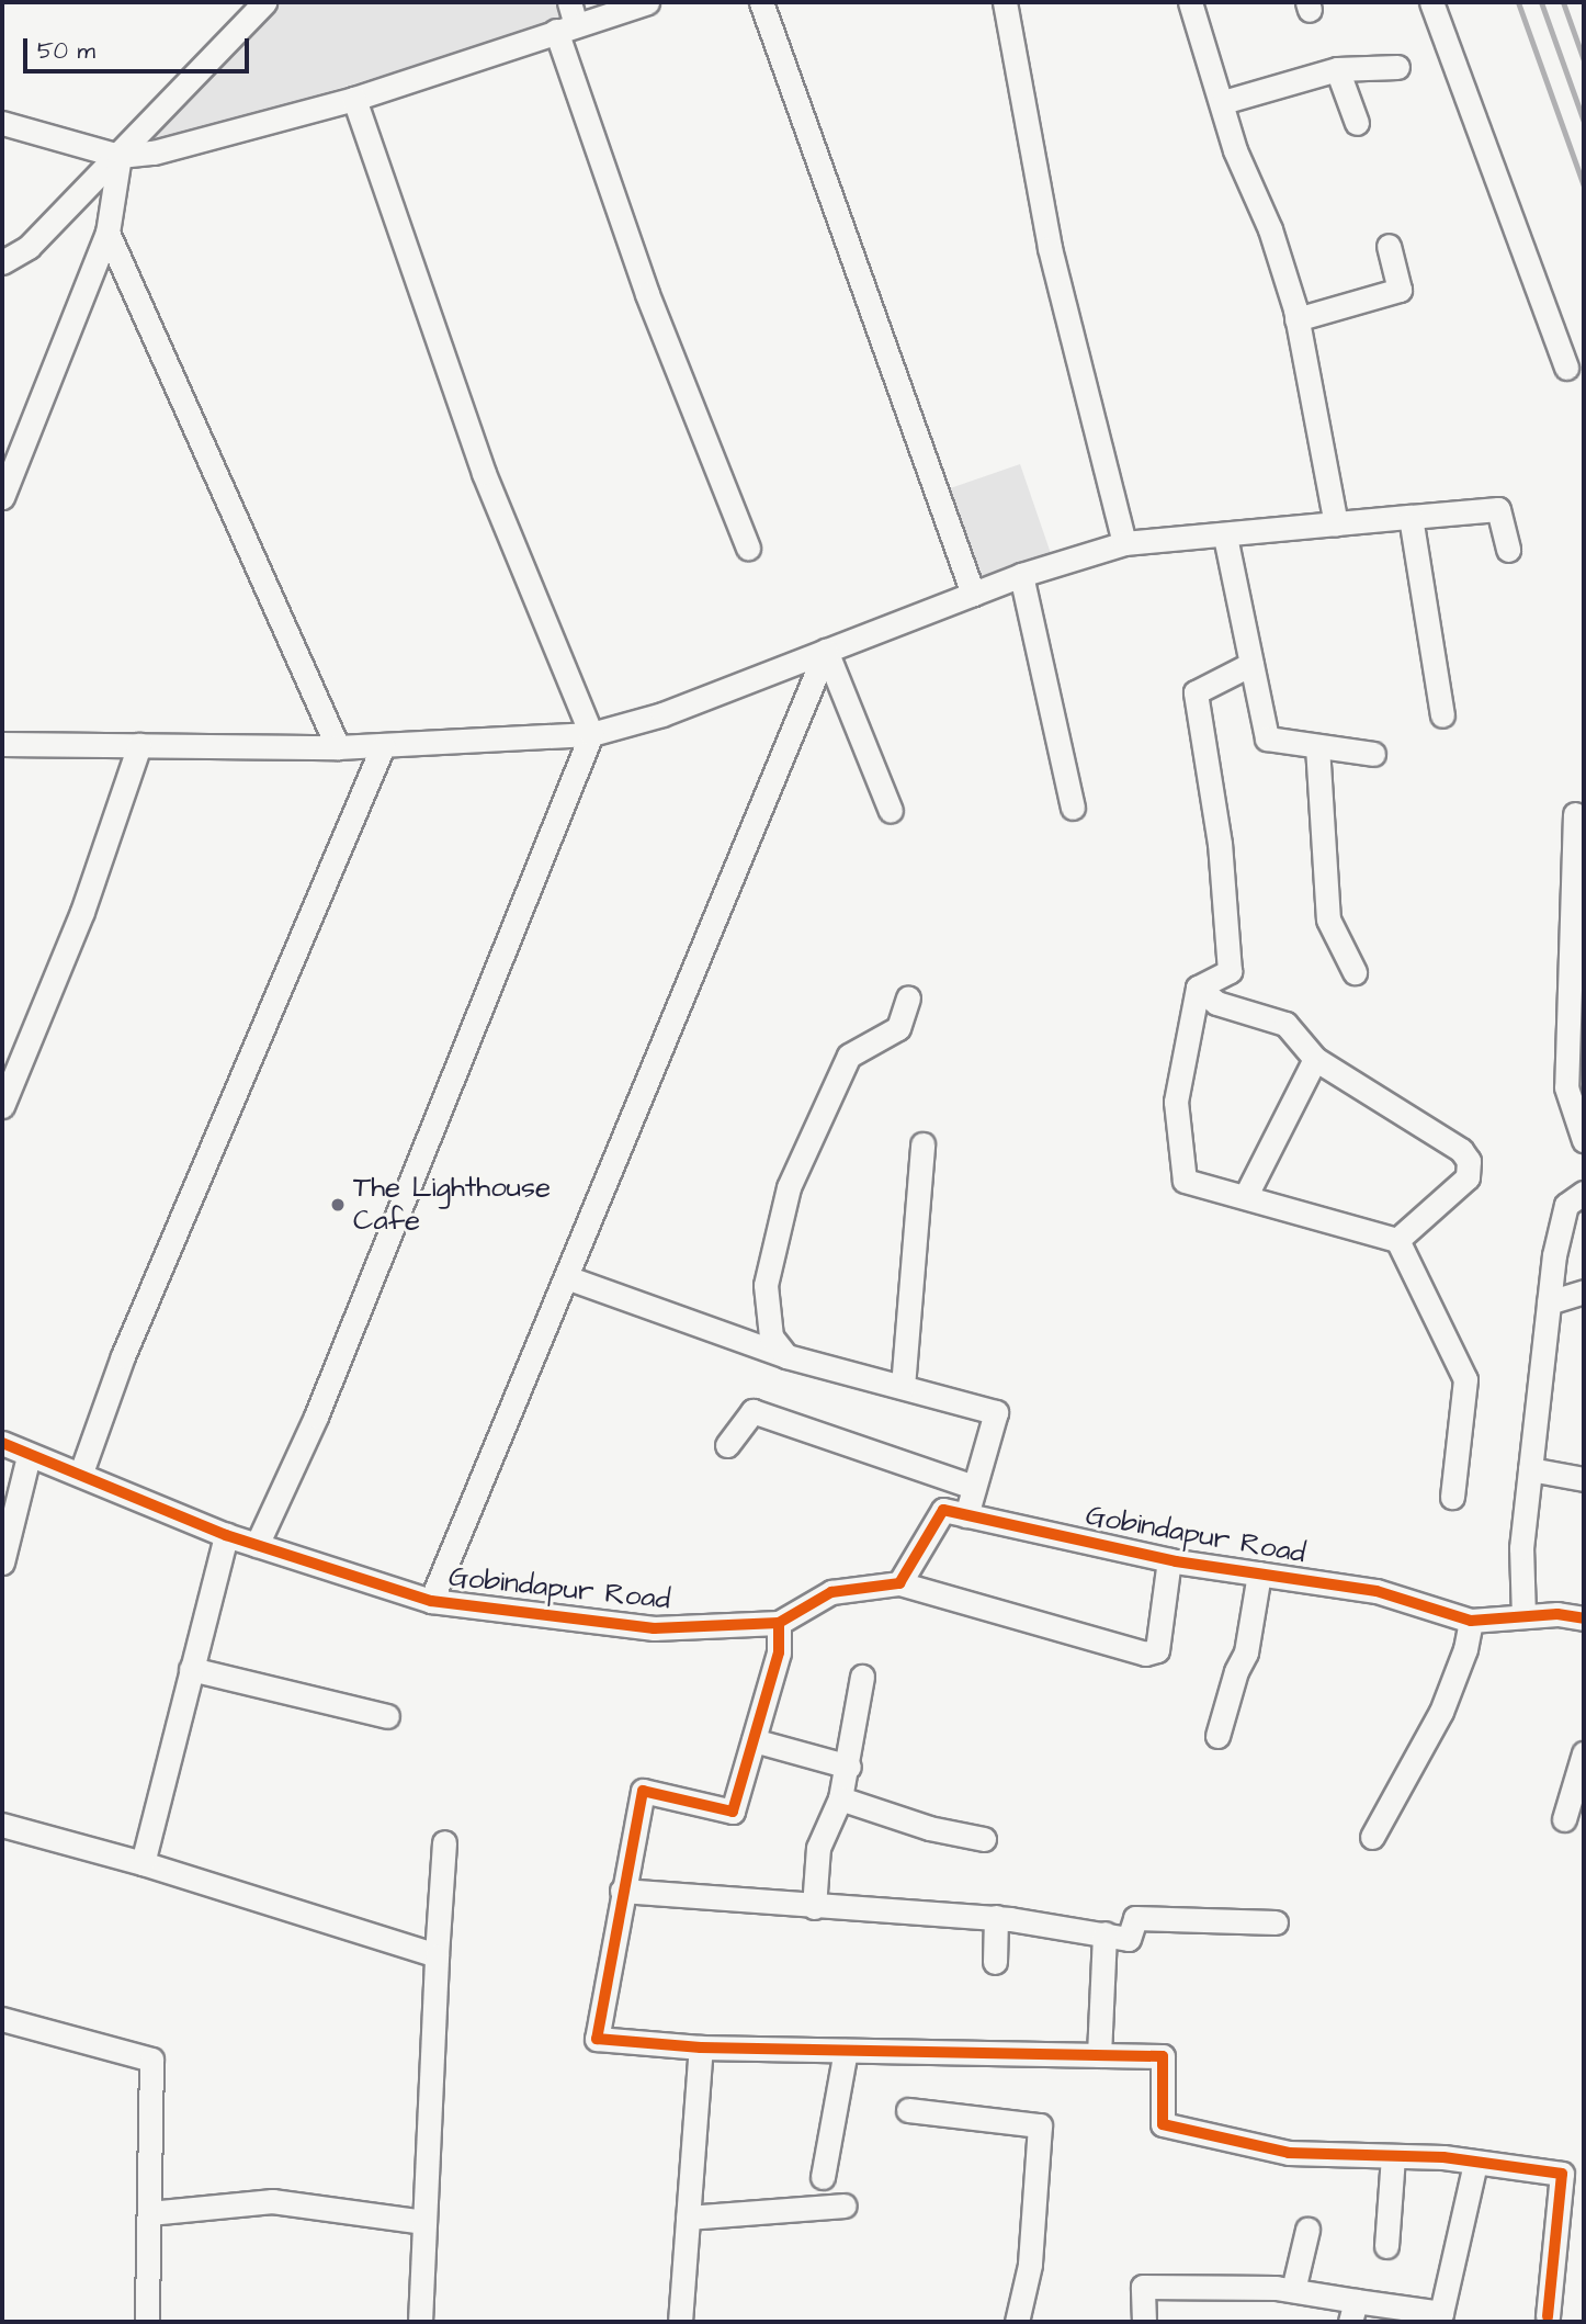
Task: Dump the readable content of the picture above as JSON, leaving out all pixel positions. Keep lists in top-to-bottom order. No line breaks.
{"streets":{"street":["Gobindapur Road"]},"places":["The Lighthouse Cafe"],"scale_bar":"50 m"}
